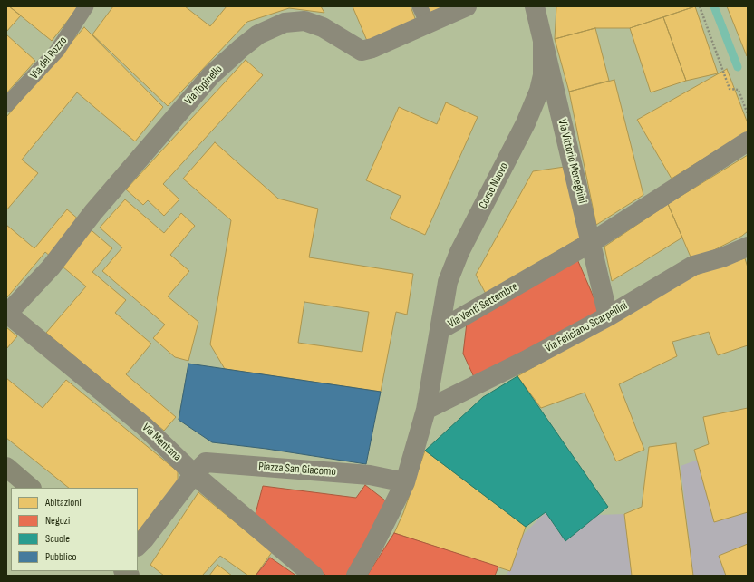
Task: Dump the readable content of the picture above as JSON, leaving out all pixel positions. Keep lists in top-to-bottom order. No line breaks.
{"streets":{"street":["Via Topinello","Via Vittorio Meneghini","Corso Nuovo","Via Venti Settembre","Via Feliciano Scarpellini","Via Mentana","Piazza San Giacomo"],"lane":["Via del Pozzo"]},"crossings":[["Via Topinello","Via Mentana"],["Via Vittorio Meneghini","Corso Nuovo"],["Via Vittorio Meneghini","Via Venti Settembre"],["Via Vittorio Meneghini","Via Feliciano Scarpellini"],["Corso Nuovo","Via Venti Settembre"],["Via Venti Settembre","Via Feliciano Scarpellini"],["Via Venti Settembre","Piazza San Giacomo"],["Via Mentana","Piazza San Giacomo"]],"legend":["Abitazioni","Negozi","Scuole","Pubblico"]}
